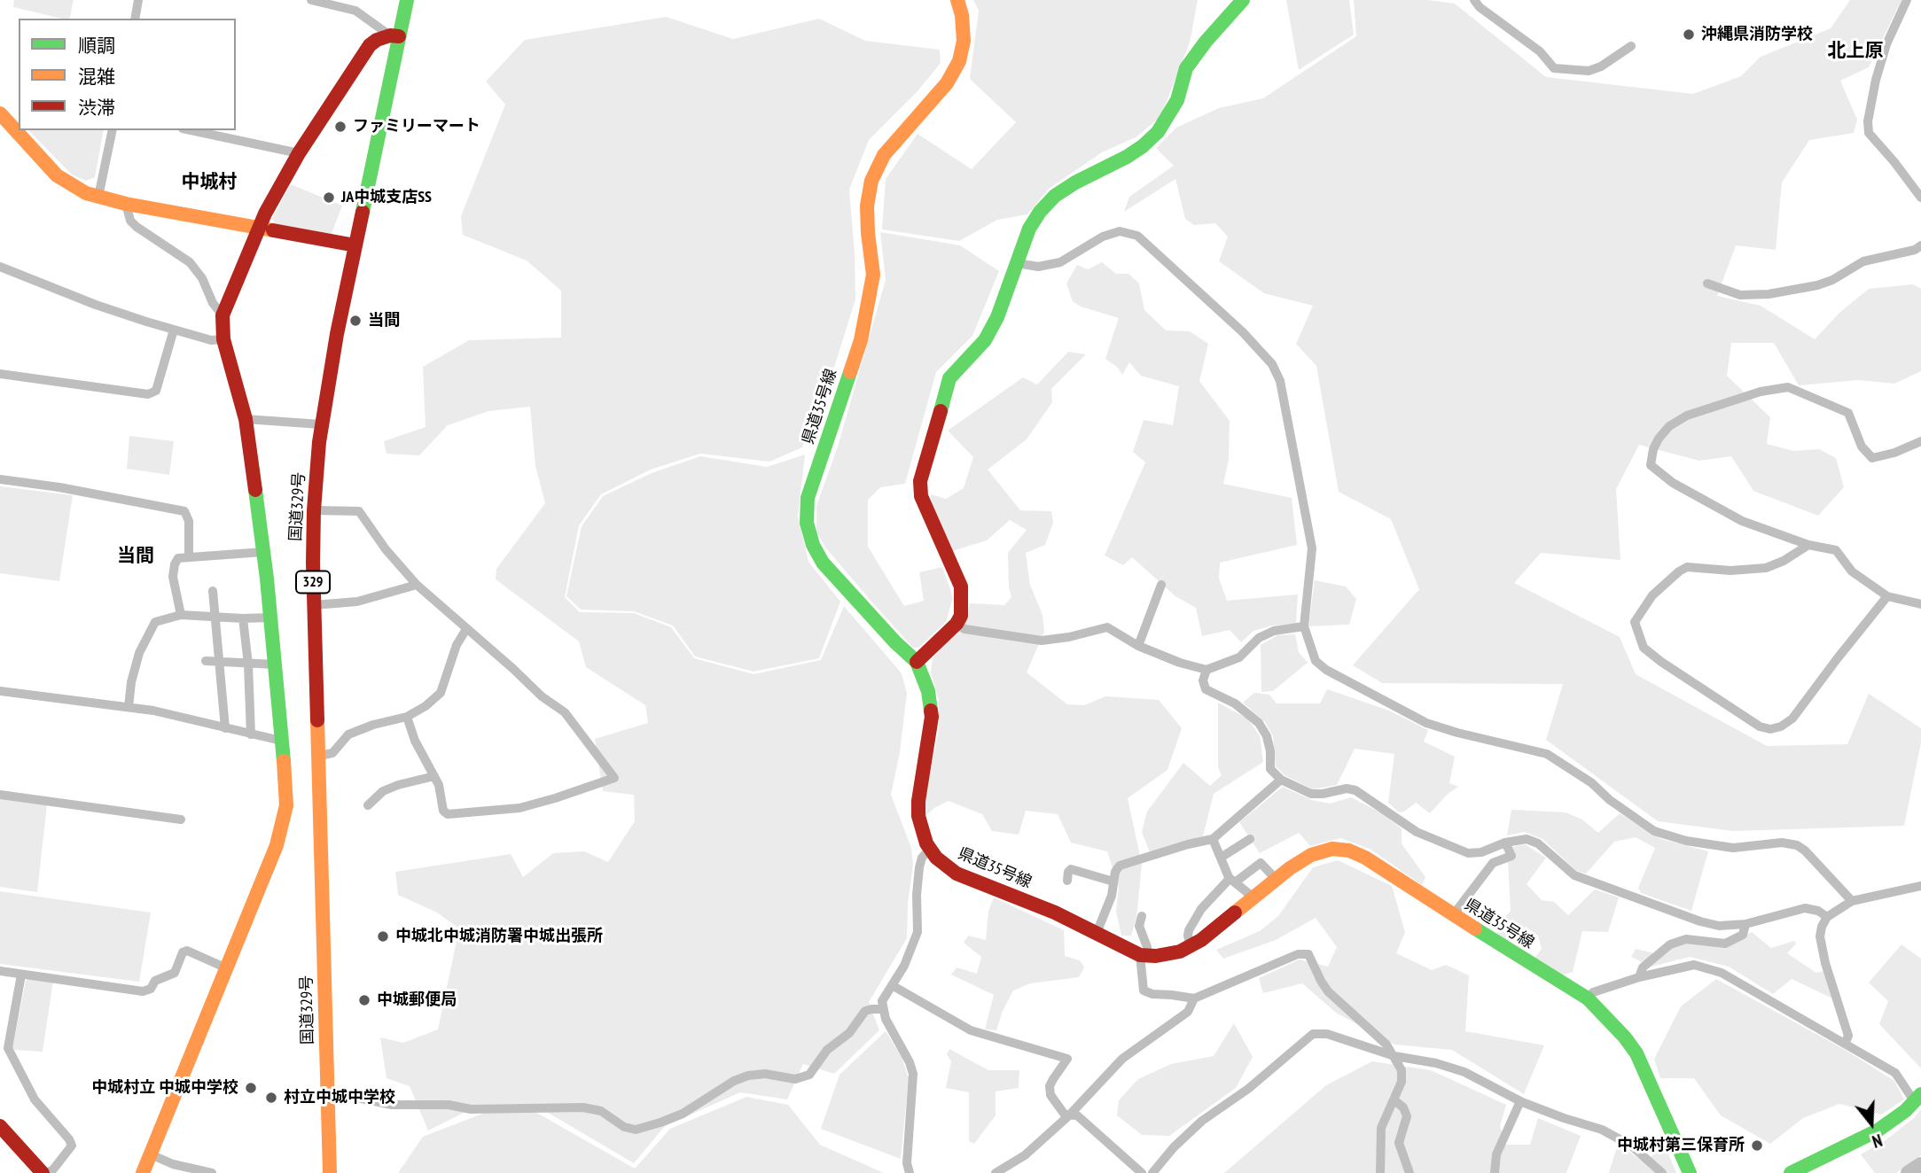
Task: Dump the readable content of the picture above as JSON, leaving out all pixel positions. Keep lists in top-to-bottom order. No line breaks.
{"streets":{"main road":["県道35号線","国道329号","329"]},"districts":["北上原","中城村","当間"],"places":["沖縄県消防学校","ファミリーマート","JA中城支店SS","当間","中城北中城消防署中城出張所","中城郵便局","中城村立 中城中学校","村立中城中学校","中城村第三保育所"],"legend":["順調","混雑","渋滞"],"north":"bottom"}
